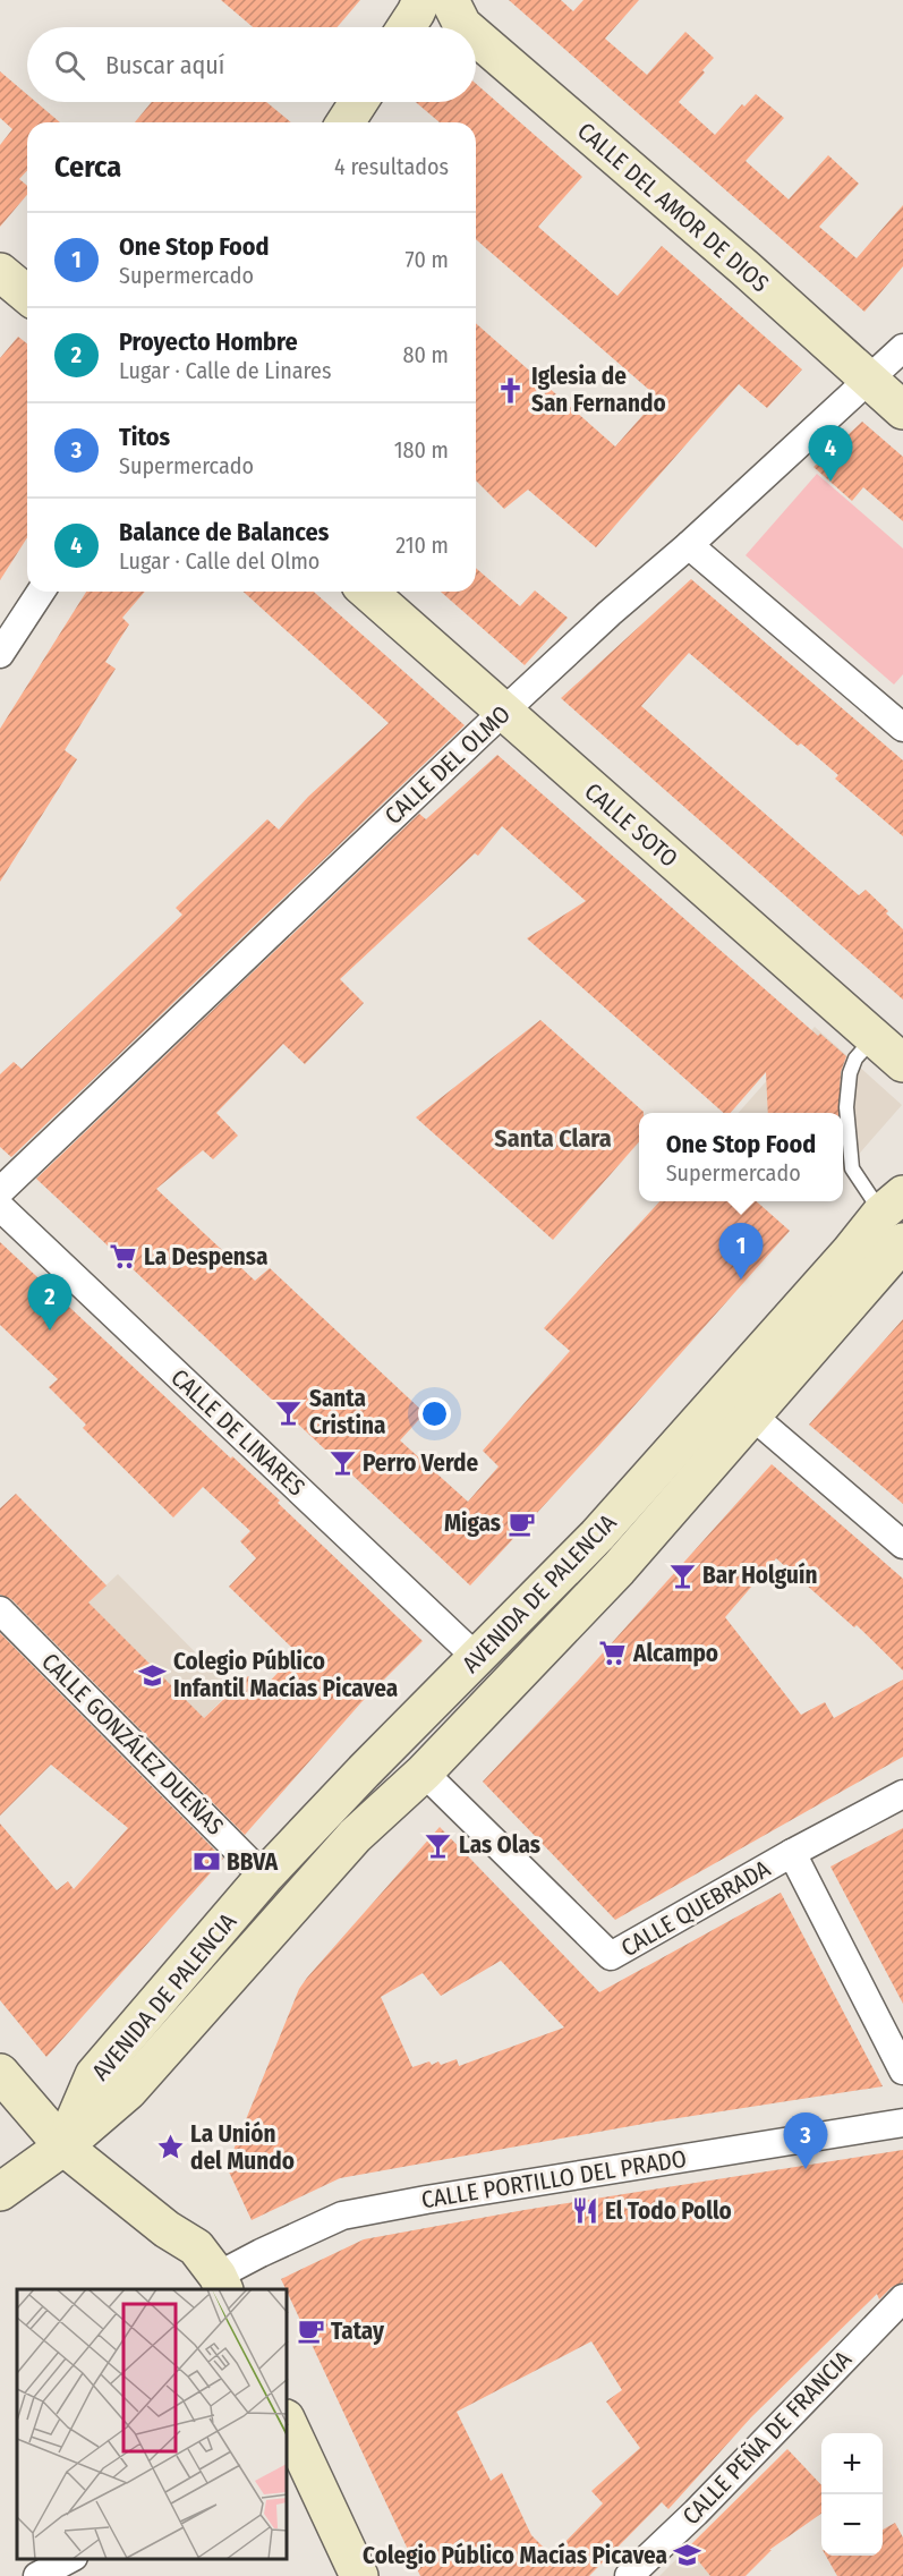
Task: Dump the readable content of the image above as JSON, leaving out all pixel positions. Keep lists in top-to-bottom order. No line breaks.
{"streets":{"main road":["CALLE DEL AMOR DE DIOS","CALLE SOTO","AVENIDA DE PALENCIA"],"street":["CALLE DEL OLMO","CALLE DE LINARES","CALLE GONZÁLEZ DUEÑAS","CALLE QUEBRADA","CALLE PORTILLO DEL PRADO","CALLE PEÑA DE FRANCIA"]},"crossings":[["CALLE DEL AMOR DE DIOS","CALLE DEL OLMO"],["CALLE DEL OLMO","CALLE SOTO"],["CALLE DE LINARES","AVENIDA DE PALENCIA"],["AVENIDA DE PALENCIA","CALLE GONZÁLEZ DUEÑAS"],["AVENIDA DE PALENCIA","CALLE QUEBRADA"]],"districts":["Santa Clara"],"places":{"church":["Iglesia de San Fernando"],"supermarket":["La Despensa","Alcampo"],"bar":["Santa Cristina","Perro Verde","Bar Holguín","Las Olas"],"cafe":["Migas","Tatay"],"school or university":["Colegio Público Infantil Macías Picavea","Colegio Público Macías Picavea"],"bank":["BBVA"],"place":["La Unión del Mundo"],"restaurant":["El Todo Pollo"]},"page":{"search":"Buscar aquí","heading":["Cerca","4 resultados"],"list":[{"mark":"1","name":"One Stop Food","note":"Supermercado","value":"70 m"},{"mark":"2","name":"Proyecto Hombre","note":"Lugar · Calle de Linares","value":"80 m"},{"mark":"3","name":"Titos","note":"Supermercado","value":"180 m"},{"mark":"4","name":"Balance de Balances","note":"Lugar · Calle del Olmo","value":"210 m"}],"pins":["4","1","2","3"],"popup":["One Stop Food","Supermercado"],"map_buttons":["+","−"]}}
